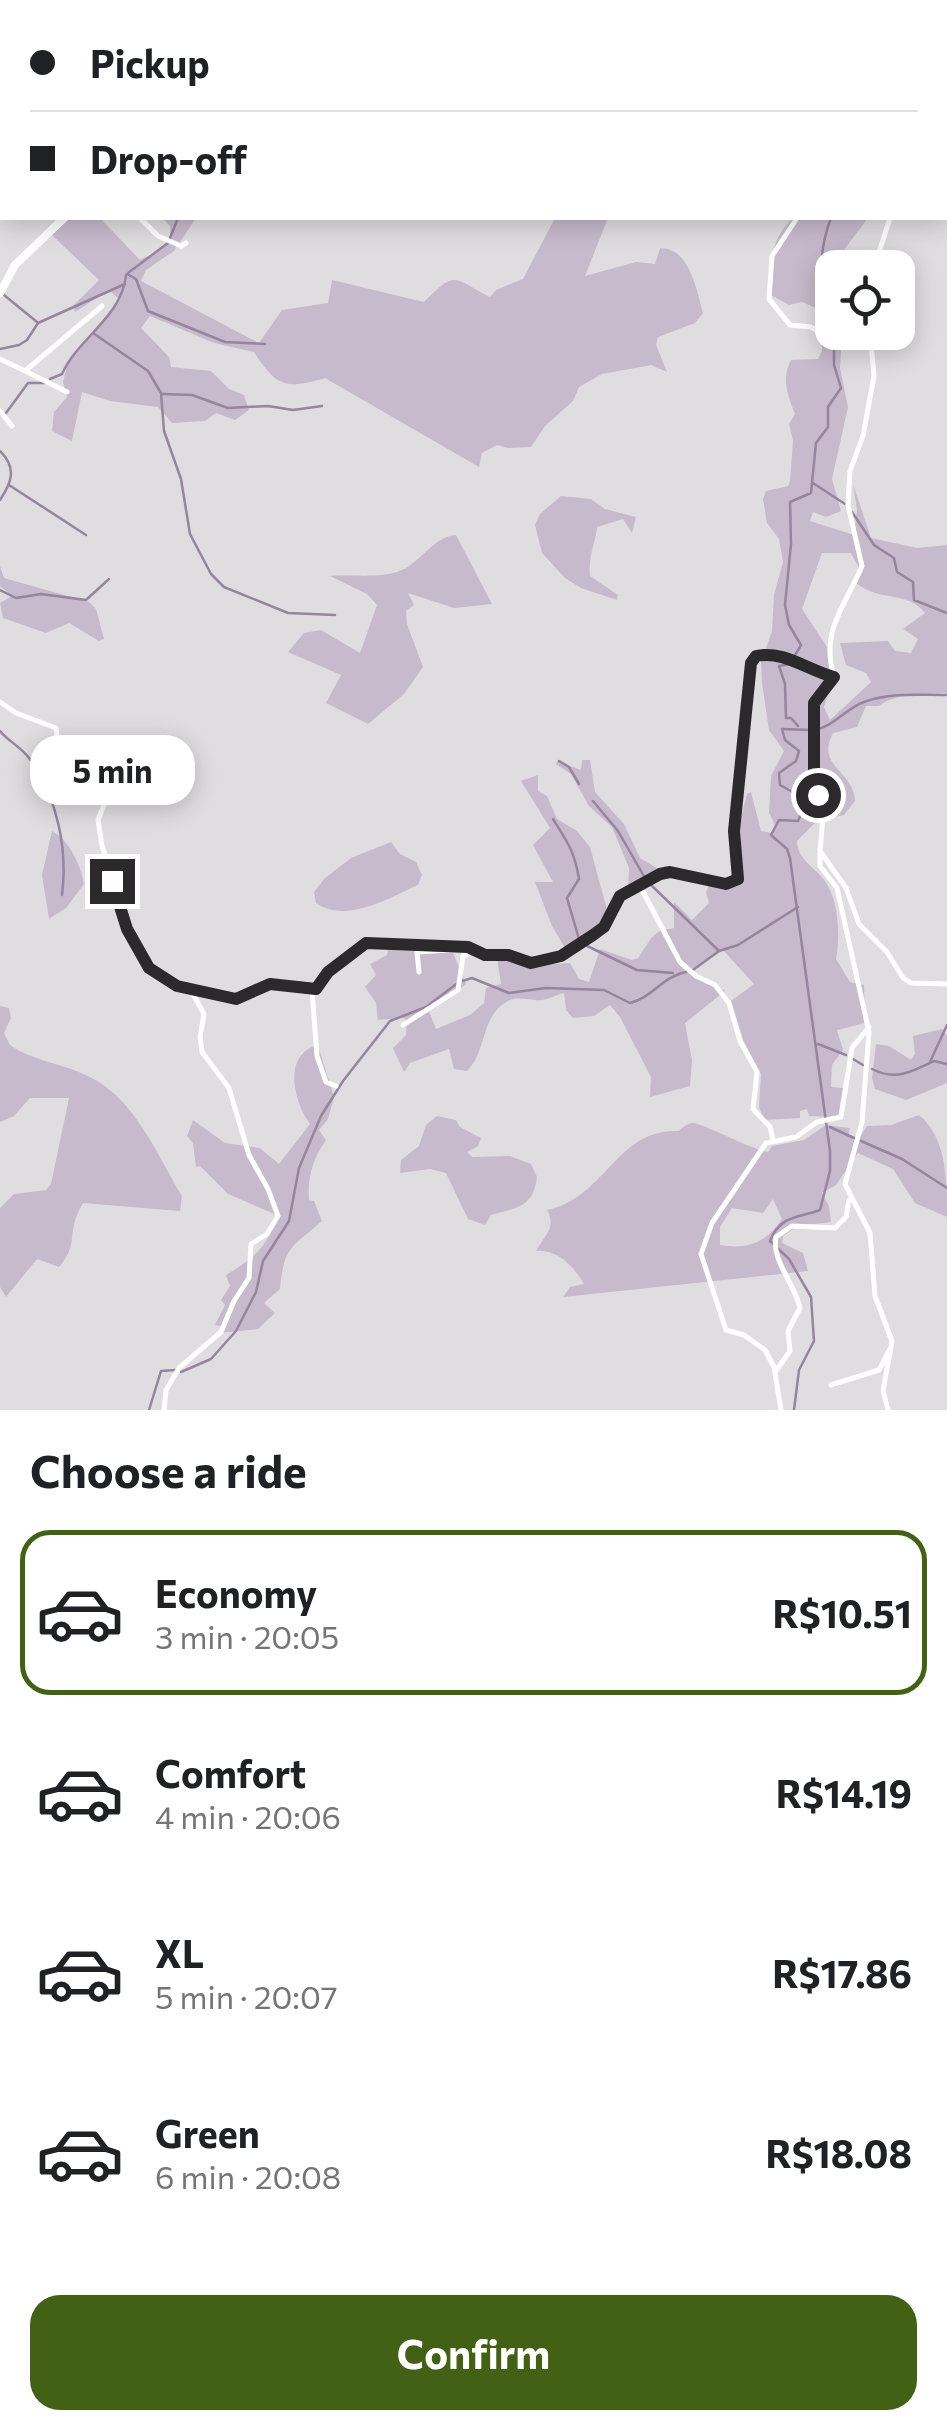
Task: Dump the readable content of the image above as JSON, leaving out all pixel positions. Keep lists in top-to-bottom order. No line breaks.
{"page":{"banner":["Pickup","Drop-off"],"bubble":"5 min","heading":"Choose a ride","list":[{"name":"Economy","note":"3 min · 20:05","value":"R$10.51"},{"name":"Comfort","note":"4 min · 20:06","value":"R$14.19"},{"name":"XL","note":"5 min · 20:07","value":"R$17.86"},{"name":"Green","note":"6 min · 20:08","value":"R$18.08"}],"buttons":"Confirm"}}
